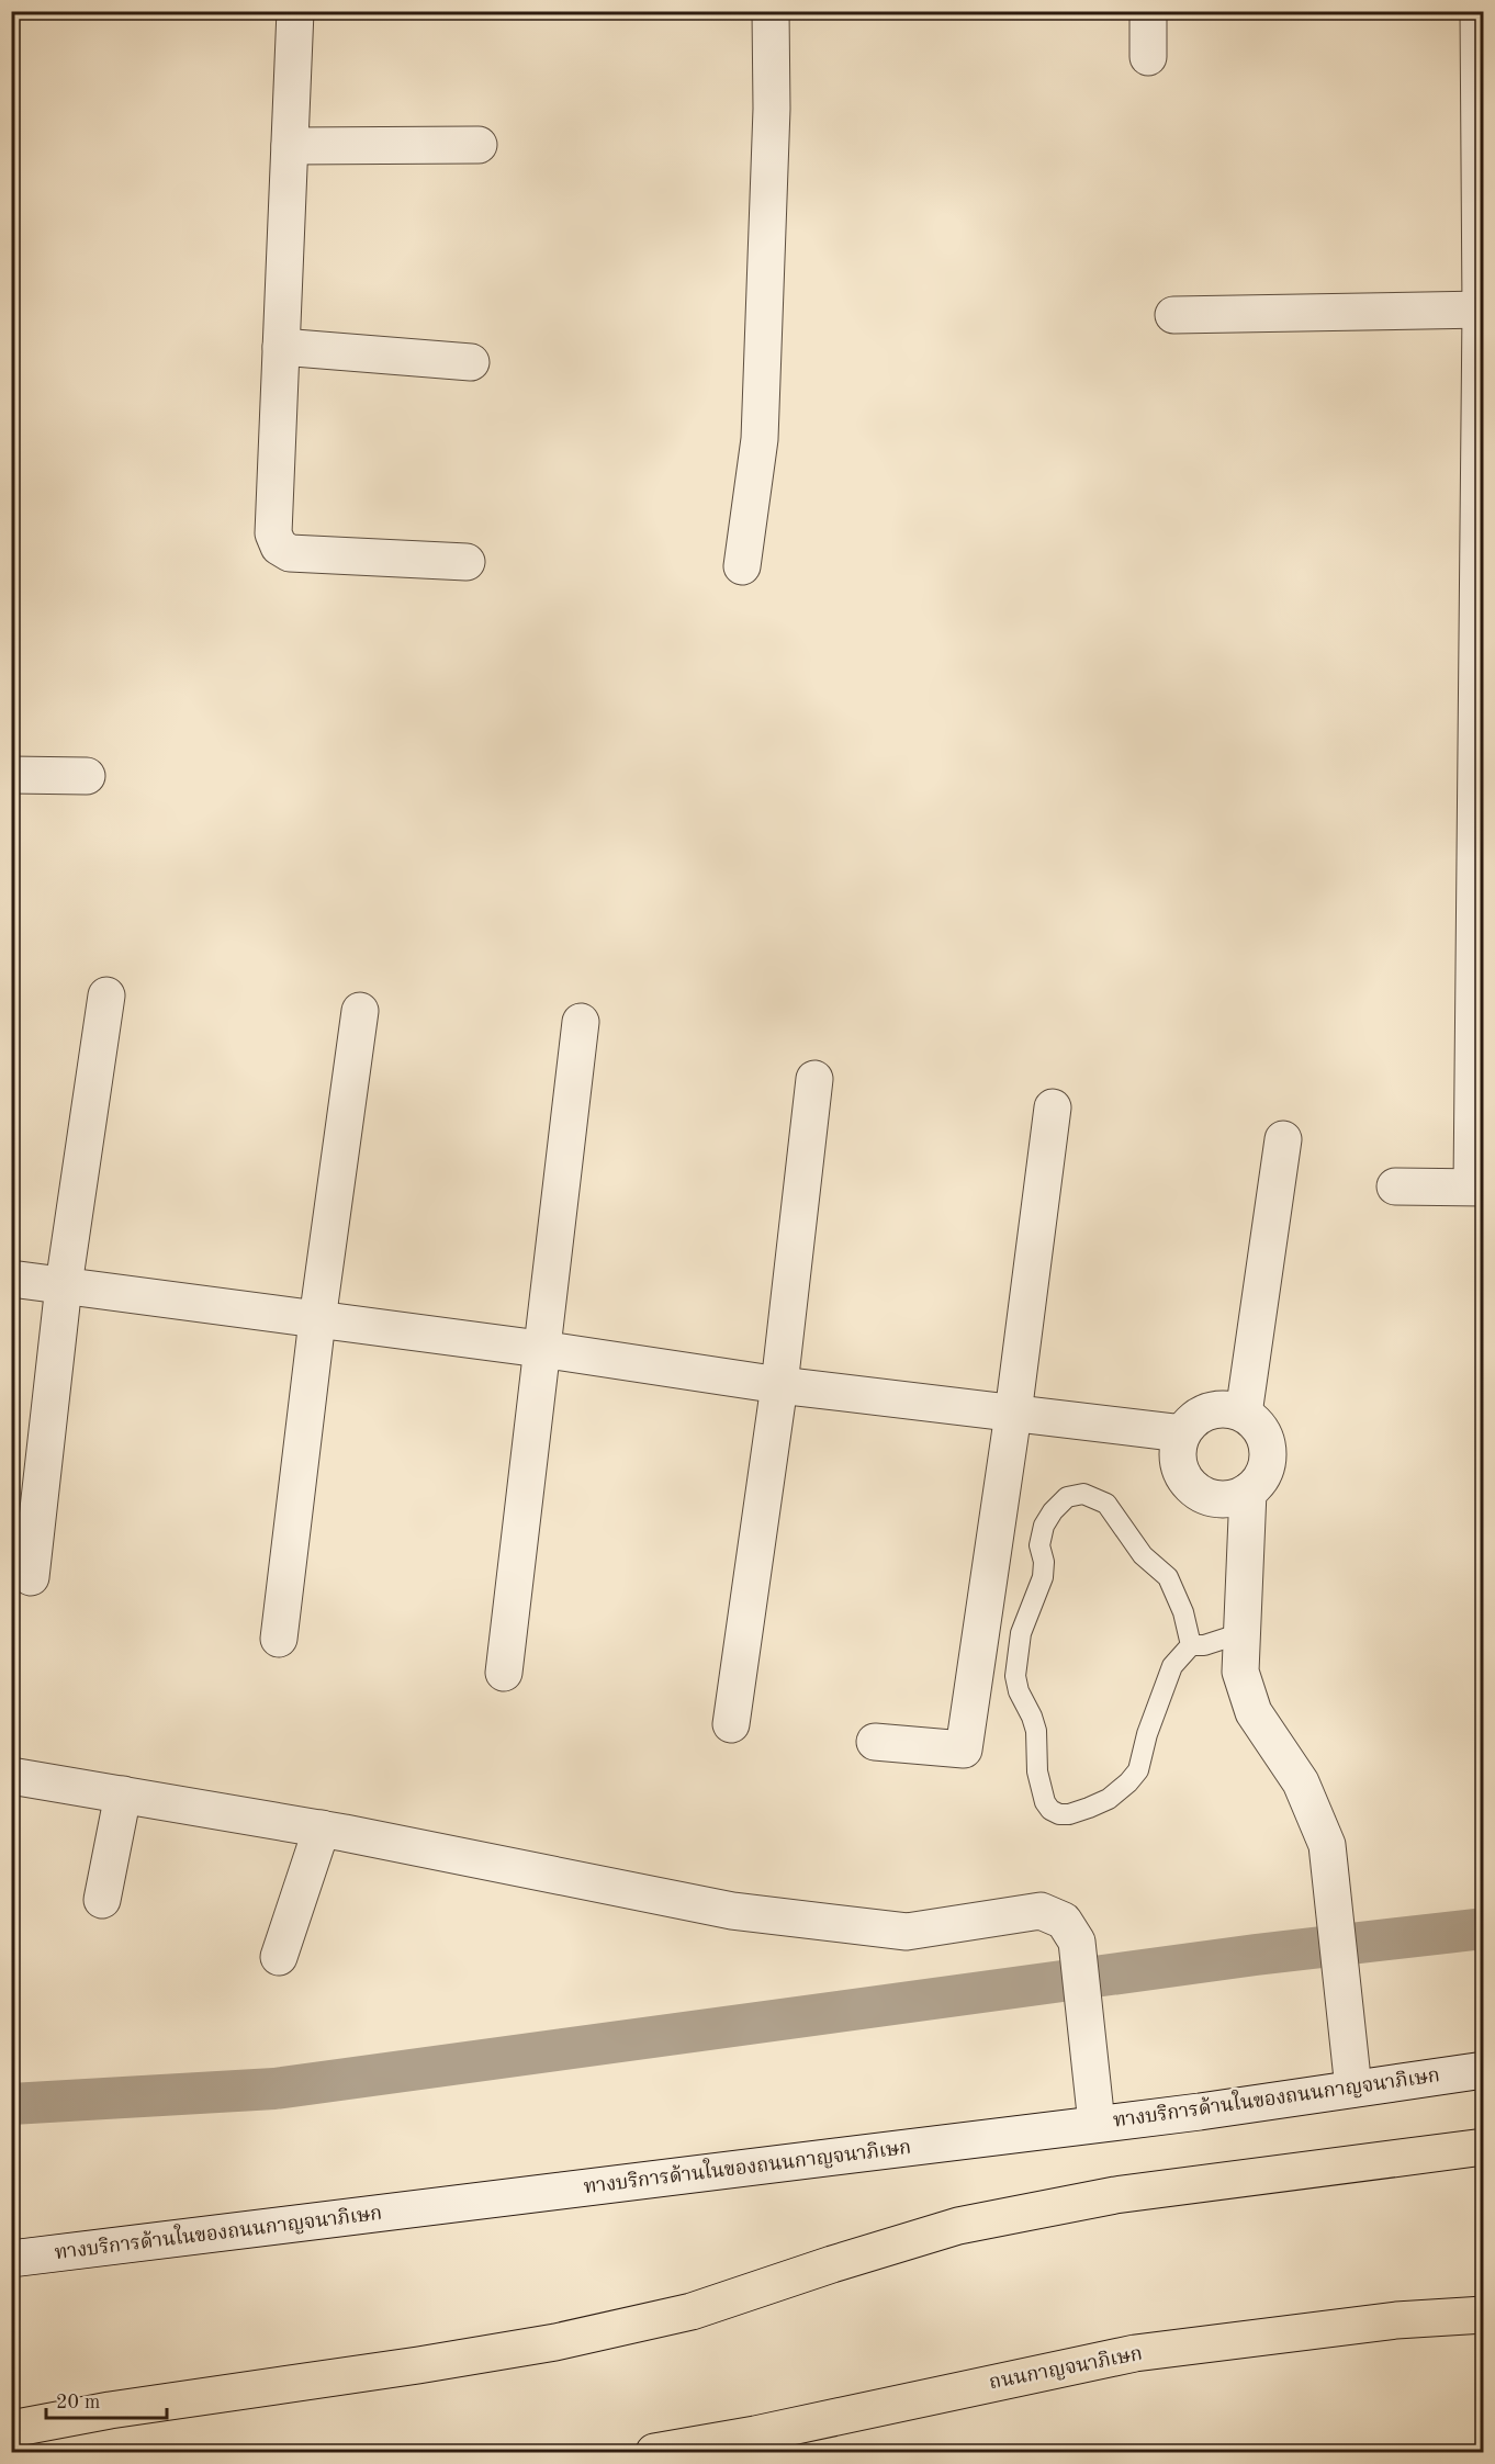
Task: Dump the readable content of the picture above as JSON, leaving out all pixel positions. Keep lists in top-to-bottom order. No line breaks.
{"streets":{"highway":["ถนนกาญจนาภิเษก"],"street":["ทางบริการด้านในของถนนกาญจนาภิเษก"]},"scale_bar":"20 m"}
